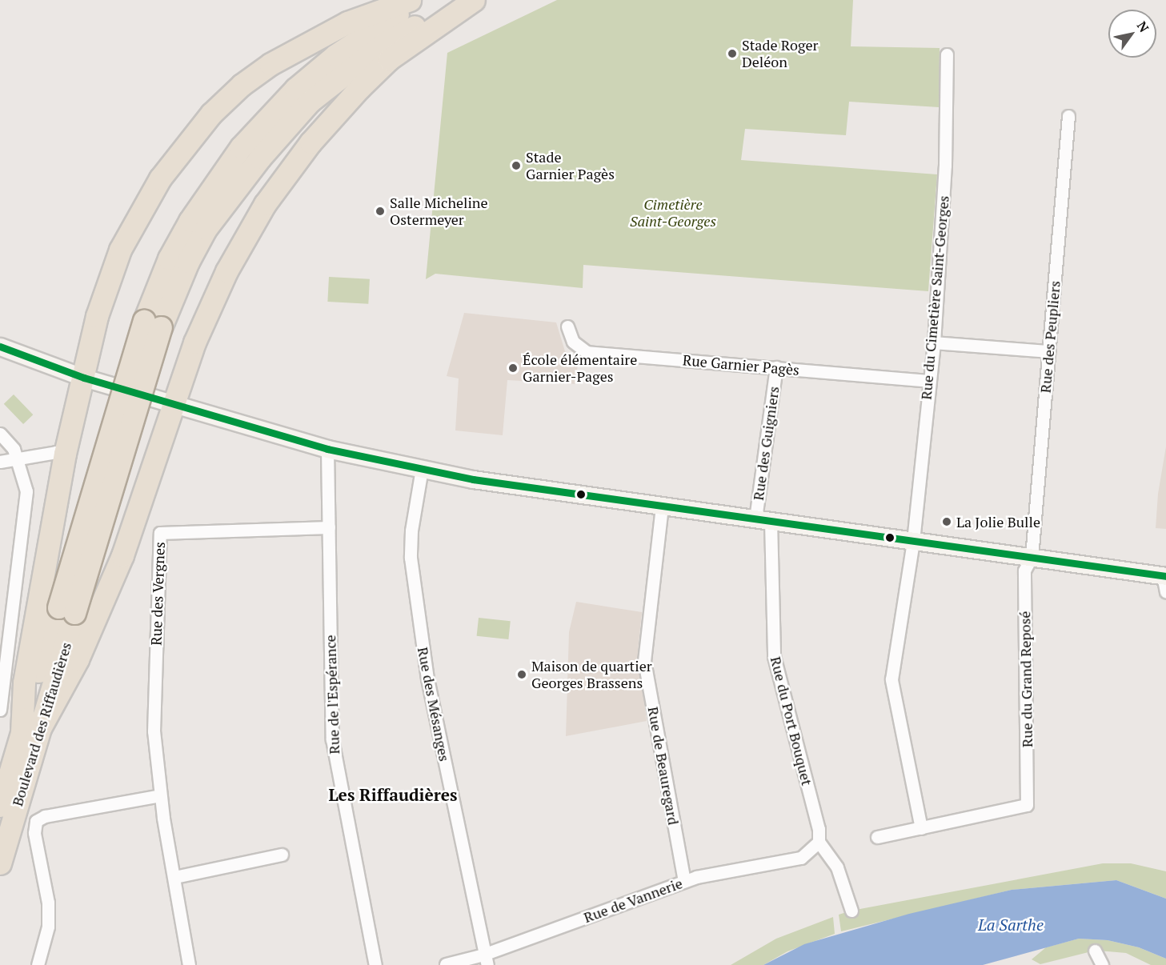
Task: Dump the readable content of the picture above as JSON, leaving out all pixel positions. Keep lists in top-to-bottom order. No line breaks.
{"streets":{"highway":["Boulevard des Riffaudières"],"street":["Rue du Cimetière Saint-Georges","Rue des Peupliers","Rue Garnier Pagès","Rue des Guigniers","Rue des Vergnes","Rue du Grand Reposé","Rue de l'Espérance","Rue des Mésanges","Rue du Port Bouquet","Rue de Beauregard","Rue de Vannerie"]},"crossings":[["Rue du Cimetière Saint-Georges","Rue Garnier Pagès"],["Rue du Cimetière Saint-Georges","Rue du Grand Reposé"],["Rue des Peupliers","Rue du Grand Reposé"],["Rue Garnier Pagès","Rue des Guigniers"],["Rue des Guigniers","Rue du Port Bouquet"],["Rue des Vergnes","Rue de l'Espérance"],["Rue des Mésanges","Rue de Vannerie"],["Rue du Port Bouquet","Rue de Vannerie"],["Rue de Beauregard","Rue de Vannerie"]],"districts":["Les Riffaudières"],"water":["La Sarthe"],"parks":["Cimetière Saint-Georges"],"places":["Stade Roger Deléon","Stade Garnier Pagès","Salle Micheline Ostermeyer","École élémentaire Garnier-Pages","La Jolie Bulle","Maison de quartier Georges Brassens"],"north":"top right"}
